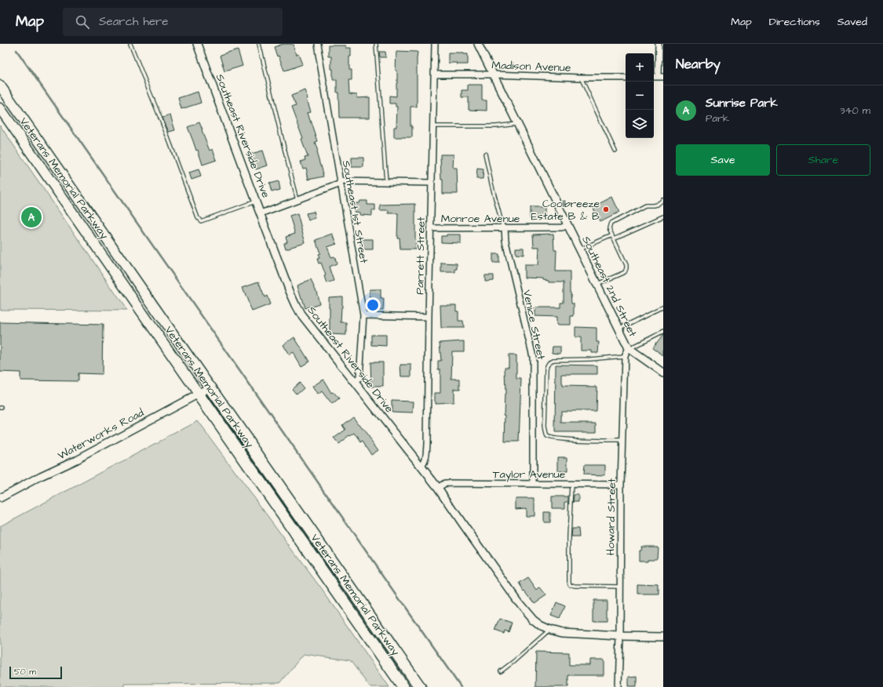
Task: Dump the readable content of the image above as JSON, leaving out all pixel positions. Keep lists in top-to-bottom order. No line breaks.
{"streets":{"highway":["Veterans Memorial Parkway"],"street":["Madison Avenue","Southeast Riverside Drive","Southeast 1st Street","Monroe Avenue","Parrett Street","Southeast 2nd Street","Venice Street","Waterworks Road","Taylor Avenue","Howard Street"]},"crossings":[["Madison Avenue","Parrett Street"],["Madison Avenue","Southeast 2nd Street"],["Southeast Riverside Drive","Southeast 1st Street"],["Southeast Riverside Drive","Parrett Street"],["Southeast Riverside Drive","Taylor Avenue"],["Southeast Riverside Drive","Howard Street"],["Veterans Memorial Parkway","Waterworks Road"],["Monroe Avenue","Parrett Street"],["Monroe Avenue","Southeast 2nd Street"],["Monroe Avenue","Venice Street"],["Southeast 2nd Street","Howard Street"],["Venice Street","Taylor Avenue"],["Taylor Avenue","Howard Street"]],"places":["Coolbreeze Estate B & B"],"scale_bar":"50 m","page":{"header":"Map","search":"Search here","nav":["Map","Directions","Saved"],"heading":"Nearby","map_buttons":["+","−"],"list":[{"mark":"A","name":"Sunrise Park","note":"Park","value":"340 m"}],"buttons":["Save","Share"],"pins":"A","scale":"50 m"}}
